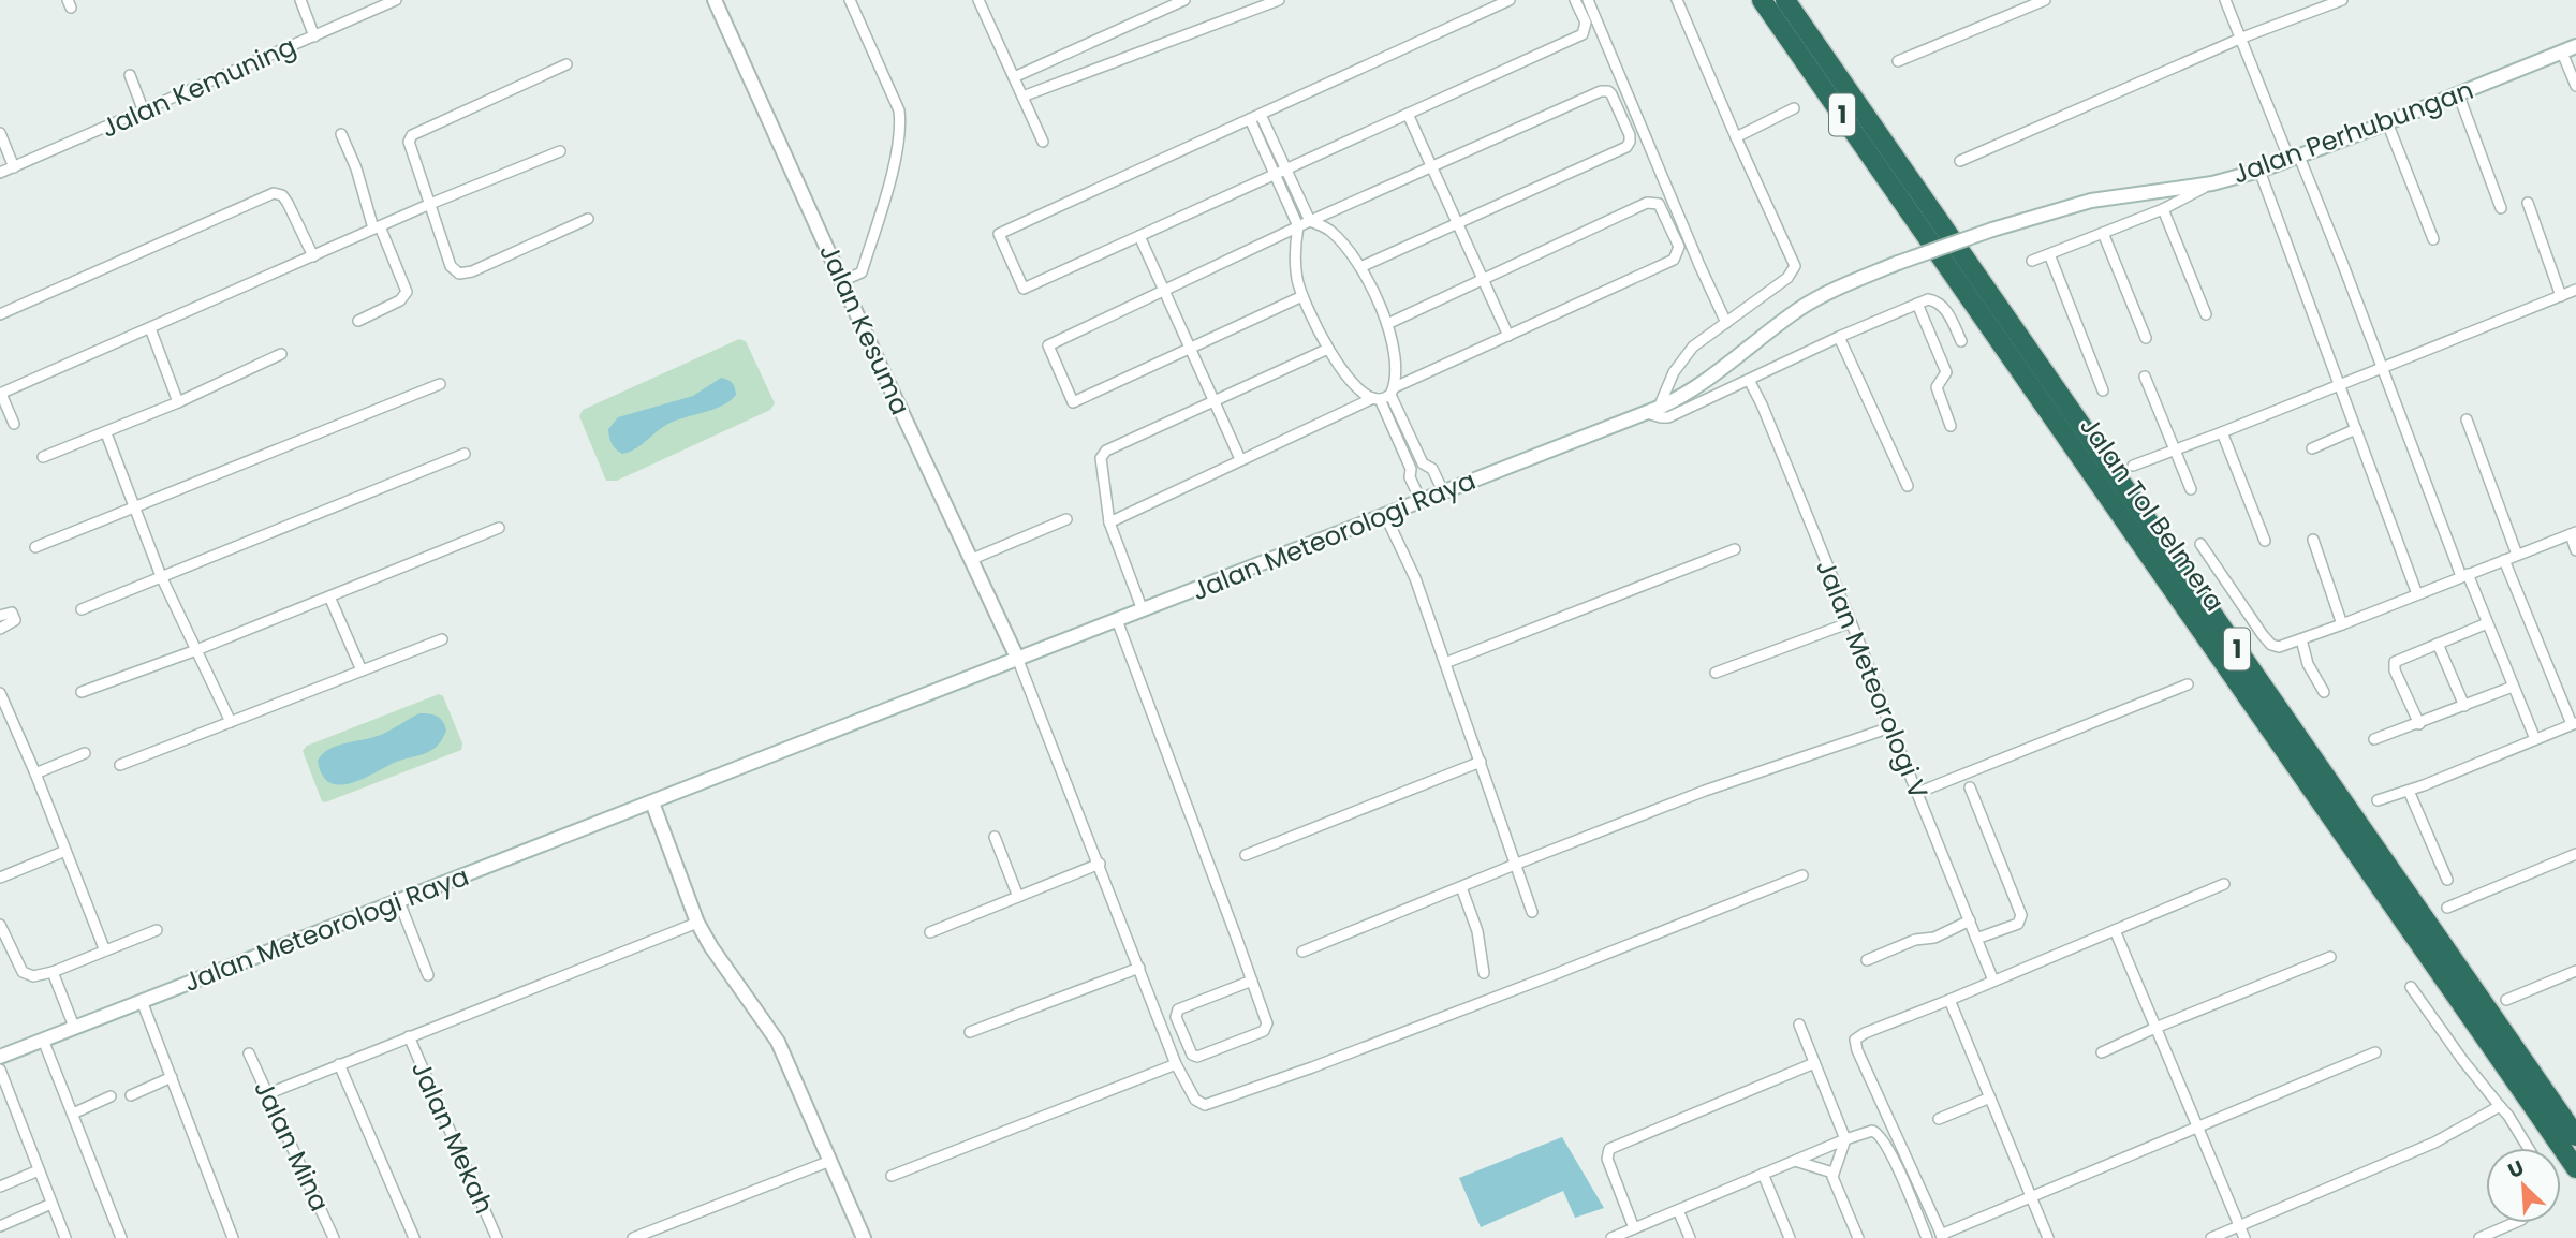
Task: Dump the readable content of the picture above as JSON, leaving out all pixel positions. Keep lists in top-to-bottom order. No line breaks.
{"streets":{"highway":["1","Jalan Tol Belmera"],"main road":["Jalan Perhubungan","Jalan Kesuma","Jalan Meteorologi Raya"],"street":["Jalan Kemuning","Jalan Meteorologi V","Jalan Mekah","Jalan Mina"]},"crossings":[["Jalan Perhubungan","Jalan Meteorologi Raya"],["Jalan Kesuma","Jalan Meteorologi Raya"]],"north":"top left"}
